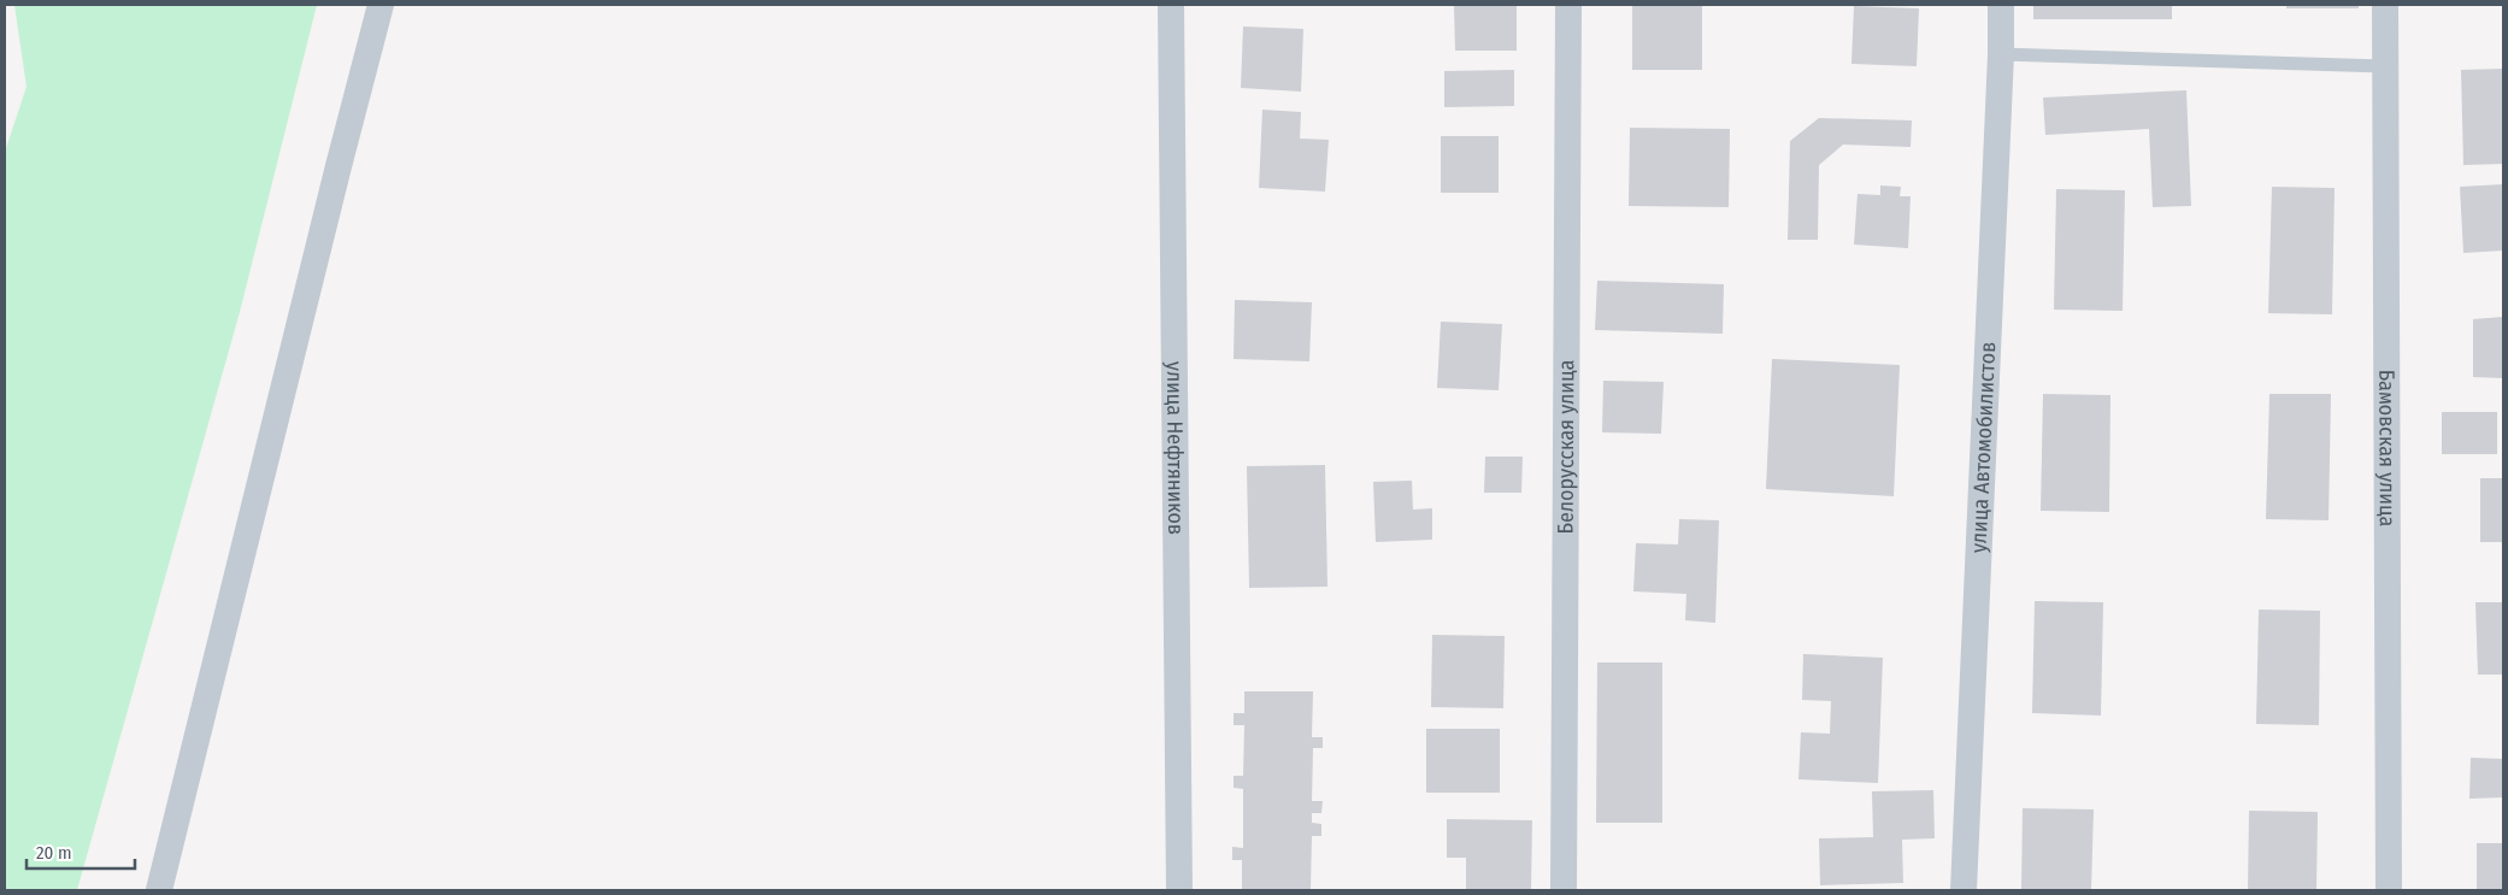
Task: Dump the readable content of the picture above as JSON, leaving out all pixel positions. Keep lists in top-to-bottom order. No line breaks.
{"streets":{"street":["улица Нефтяников","Бамовская улица","Белорусская улица","улица Автомобилистов"]},"scale_bar":"20 m"}
